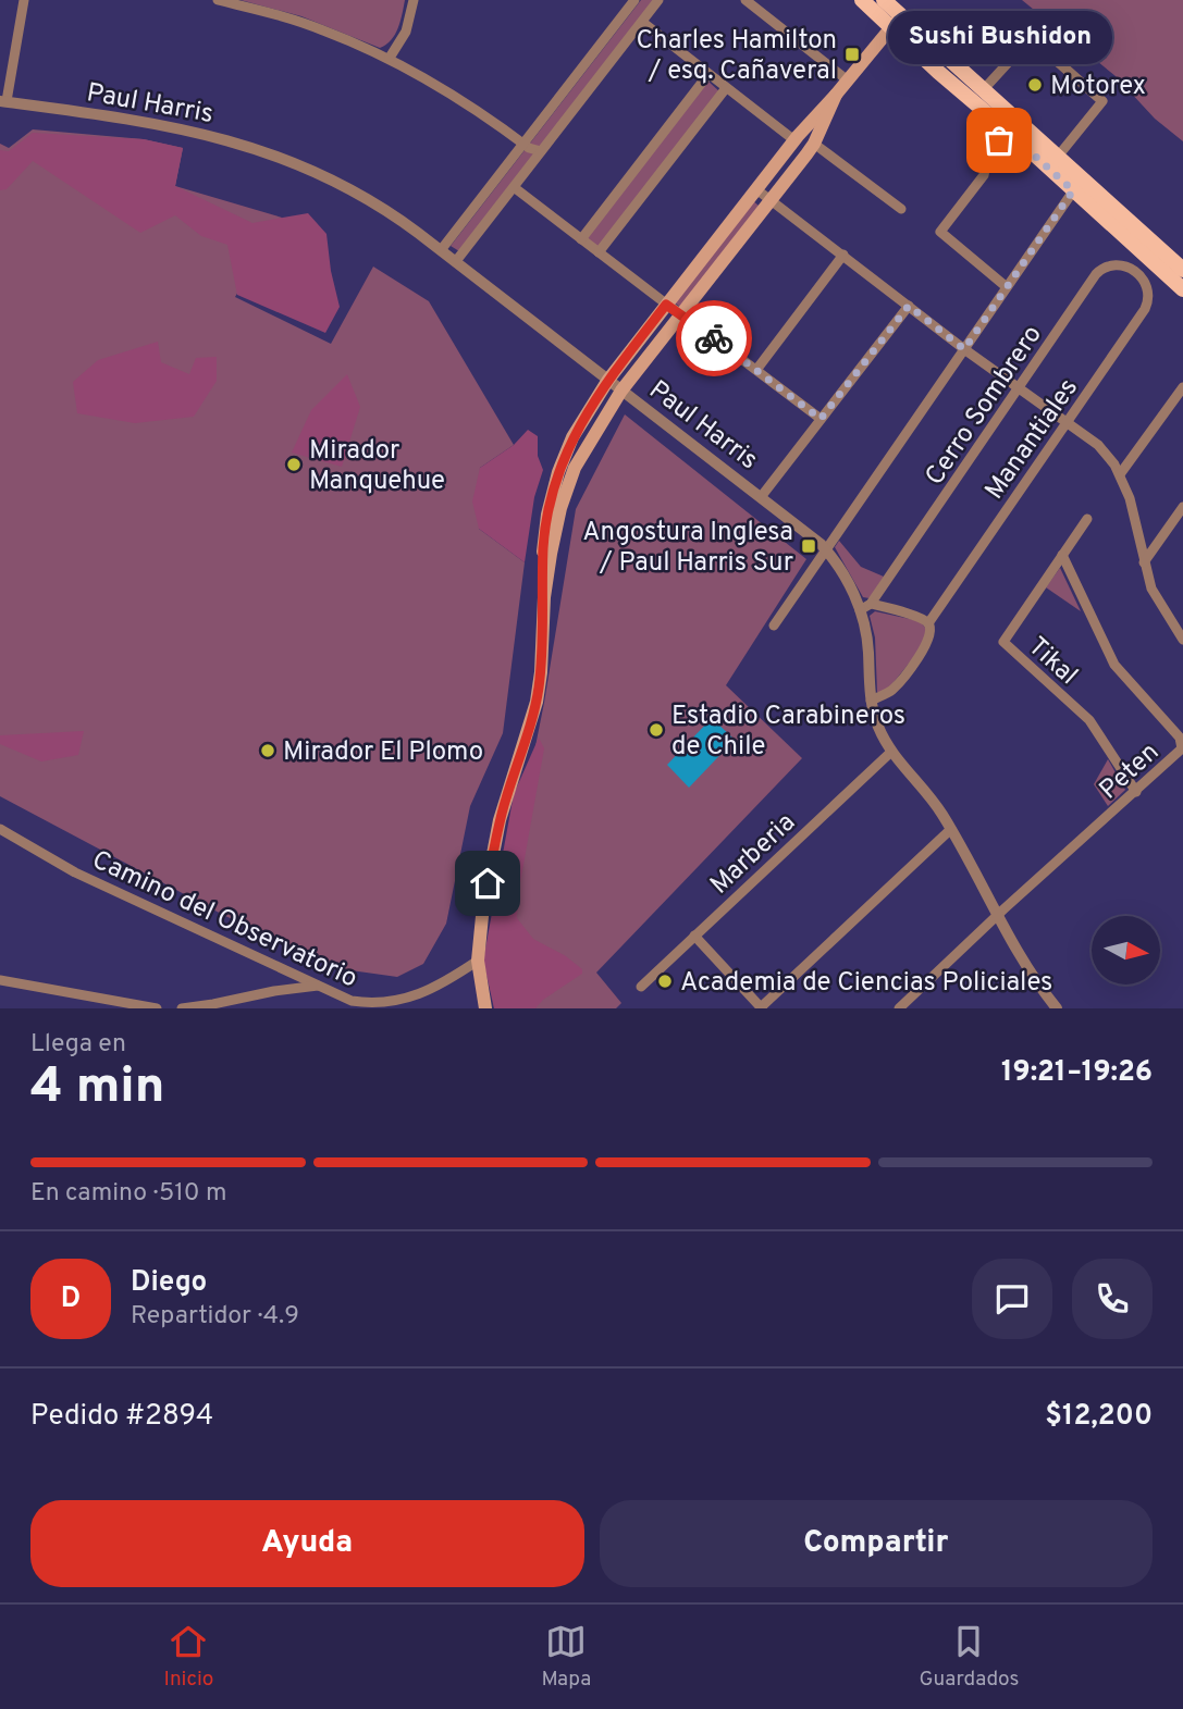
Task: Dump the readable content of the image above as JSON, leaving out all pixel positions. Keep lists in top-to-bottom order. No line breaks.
{"streets":{"street":["Paul Harris","Cerro Sombrero","Manantiales","Tikal","Peten","Marberia","Camino del Observatorio"]},"crossings":[["Paul Harris","Cerro Sombrero"],["Paul Harris","Manantiales"],["Paul Harris","Peten"],["Paul Harris","Marberia"],["Cerro Sombrero","Manantiales"],["Tikal","Peten"]],"places":{"transit":["Charles Hamilton / esq. Cañaveral","Angostura Inglesa / Paul Harris Sur"],"other":["Motorex","Sushi Bushidon","Mirador Manquehue","Estadio Carabineros de Chile","Mirador El Plomo","Academia de Ciencias Policiales"]},"north":"right","page":{"bubble":"Sushi Bushidon","heading":["4 min","Llega en","19:21–19:26"],"panel":["Diego","Repartidor · 4.9","Pedido #2894","$12,200"],"bar":"En camino · 510 m","round":"D","buttons":["Ayuda","Compartir"],"tabs":["Inicio","Mapa","Guardados"]}}
